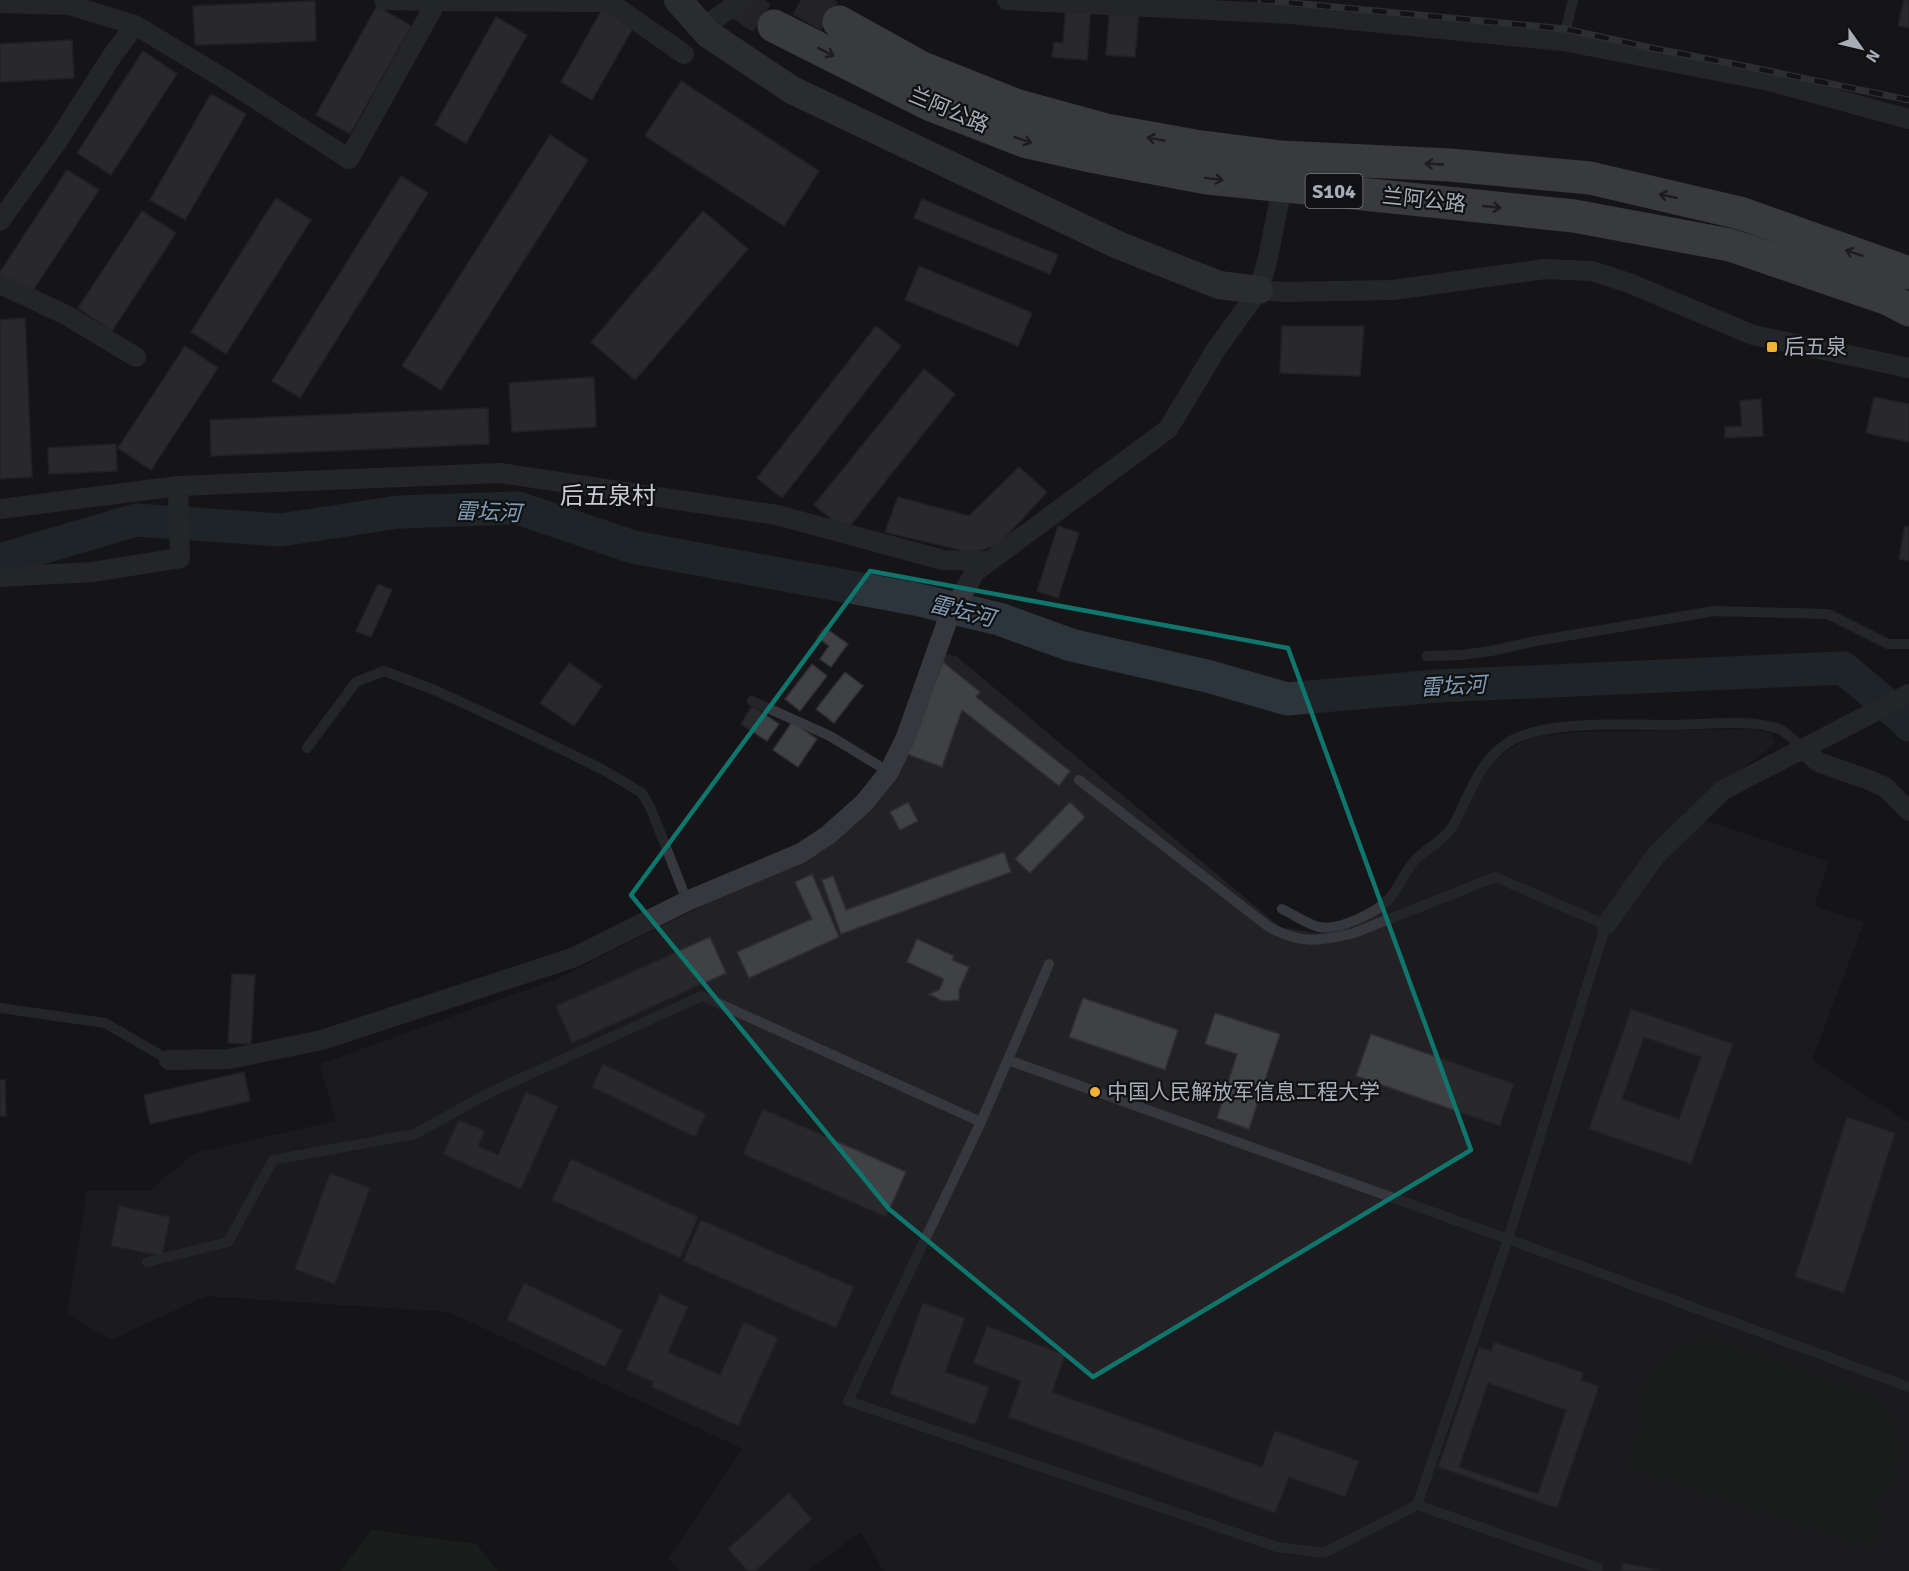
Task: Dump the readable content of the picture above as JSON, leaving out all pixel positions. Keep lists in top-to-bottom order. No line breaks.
{"streets":{"highway":["兰阿公路","S104"]},"districts":["后五泉村"],"water":["雷坛河"],"places":{"transit":["后五泉"],"other":["中国人民解放军信息工程大学"]},"north":"bottom right"}
